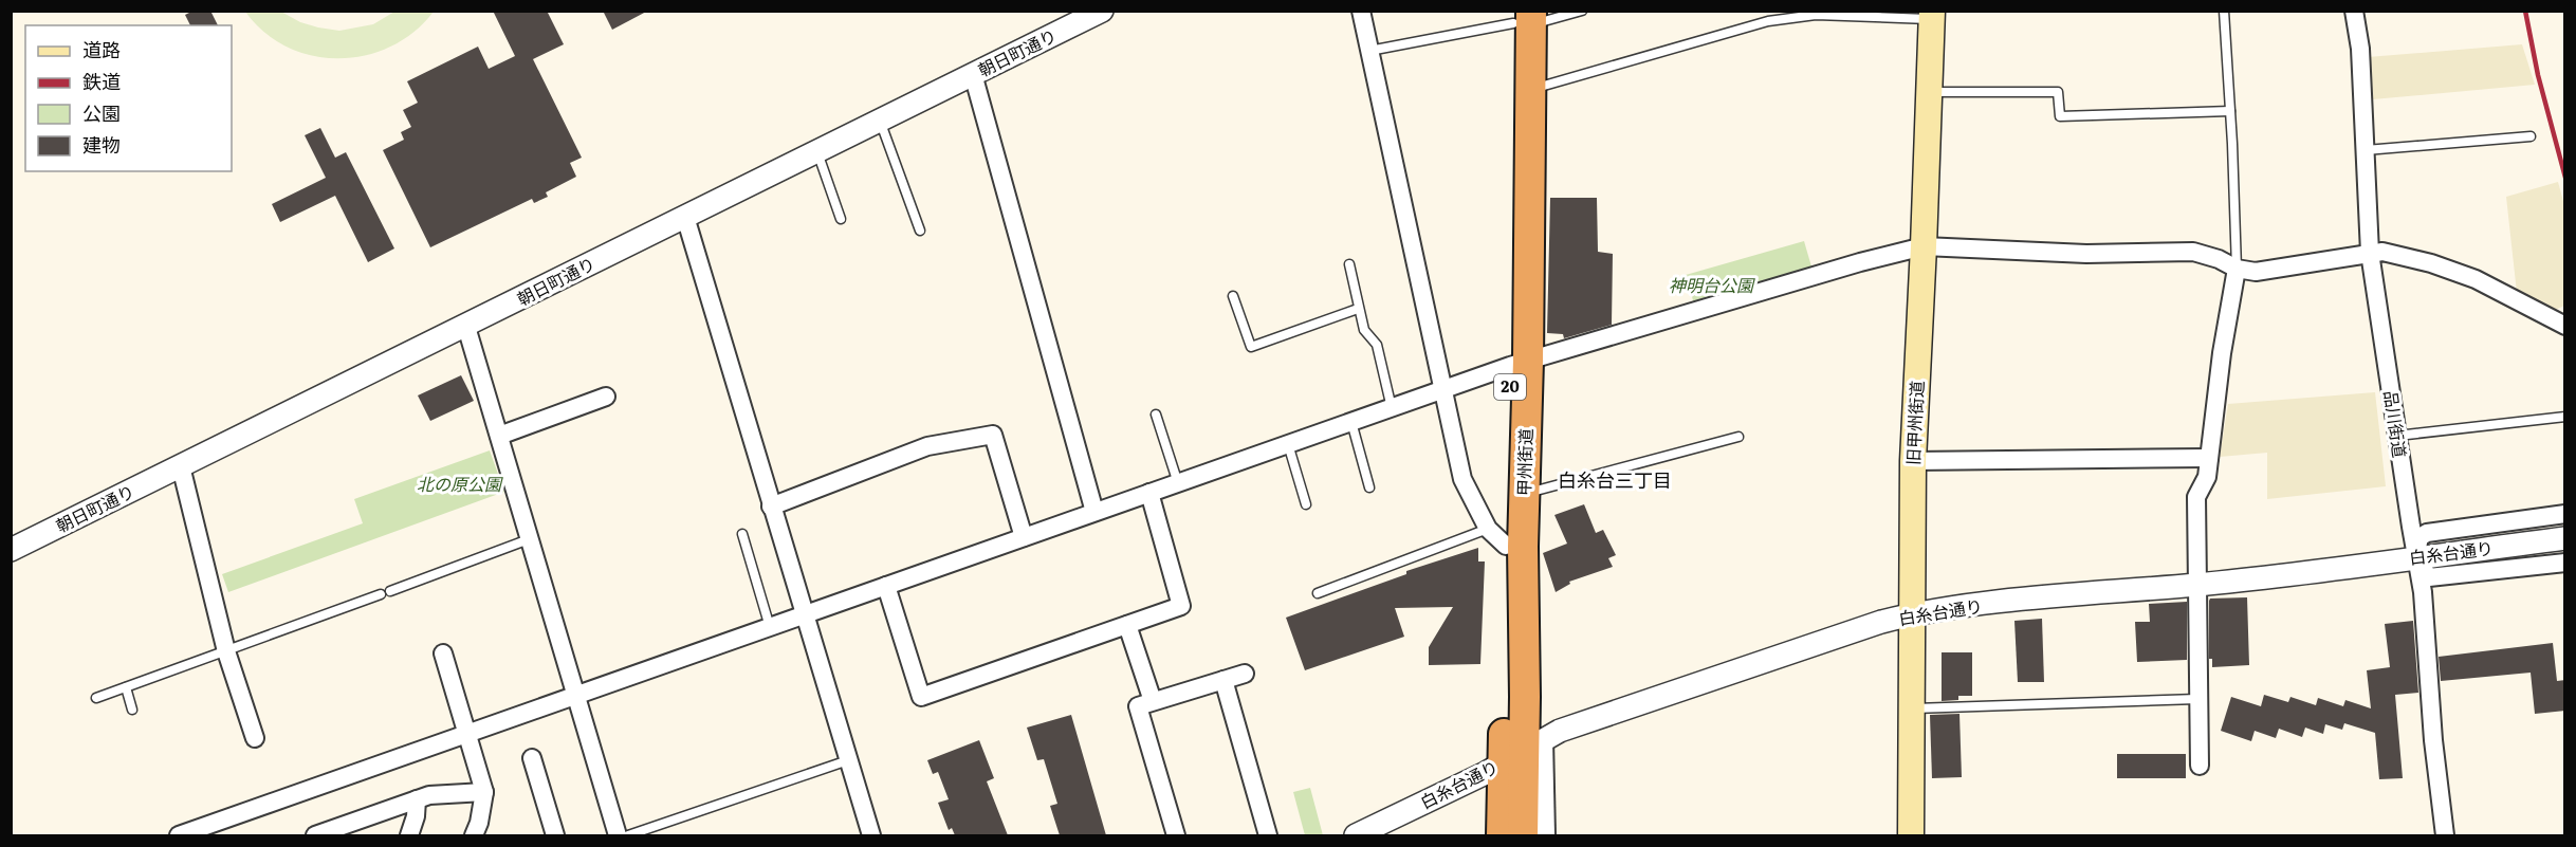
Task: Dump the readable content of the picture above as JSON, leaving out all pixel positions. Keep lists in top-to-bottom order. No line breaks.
{"streets":{"highway":["20","甲州街道"],"main road":["旧甲州街道"],"street":["朝日町通り","品川街道","白糸台通り"]},"crossings":[["旧甲州街道","白糸台通り"],["品川街道","白糸台通り"],["甲州街道","白糸台通り"]],"districts":["白糸台三丁目"],"parks":["神明台公園","北の原公園"],"legend":["道路","鉄道","公園","建物"]}
